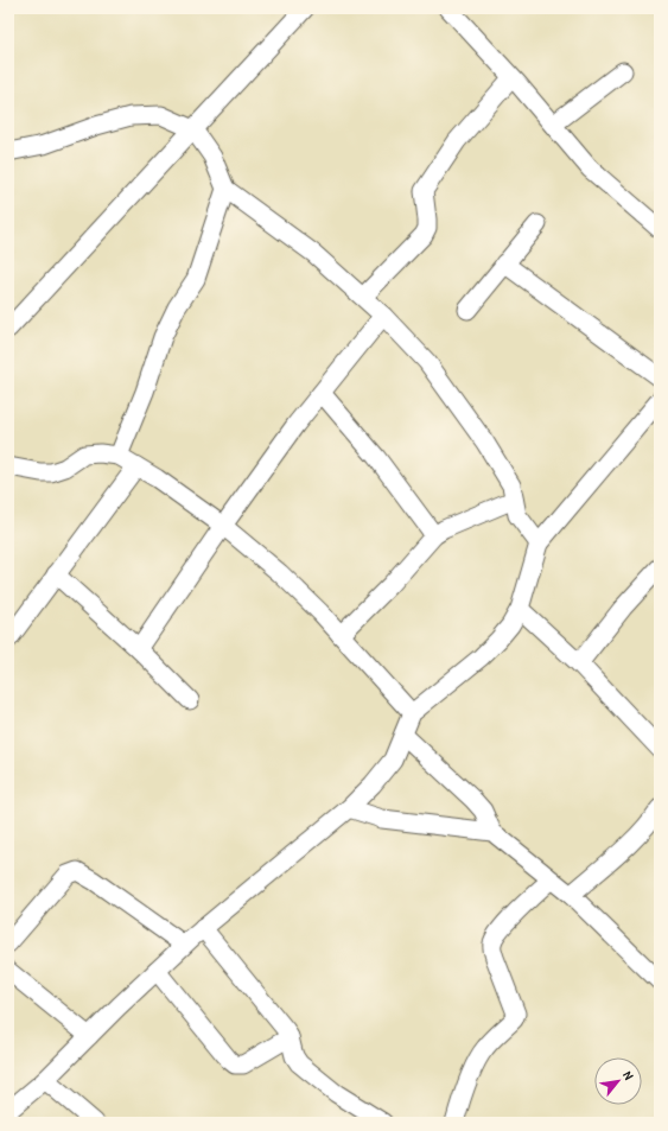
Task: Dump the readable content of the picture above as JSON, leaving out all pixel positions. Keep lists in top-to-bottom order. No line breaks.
{"north":"top right"}
